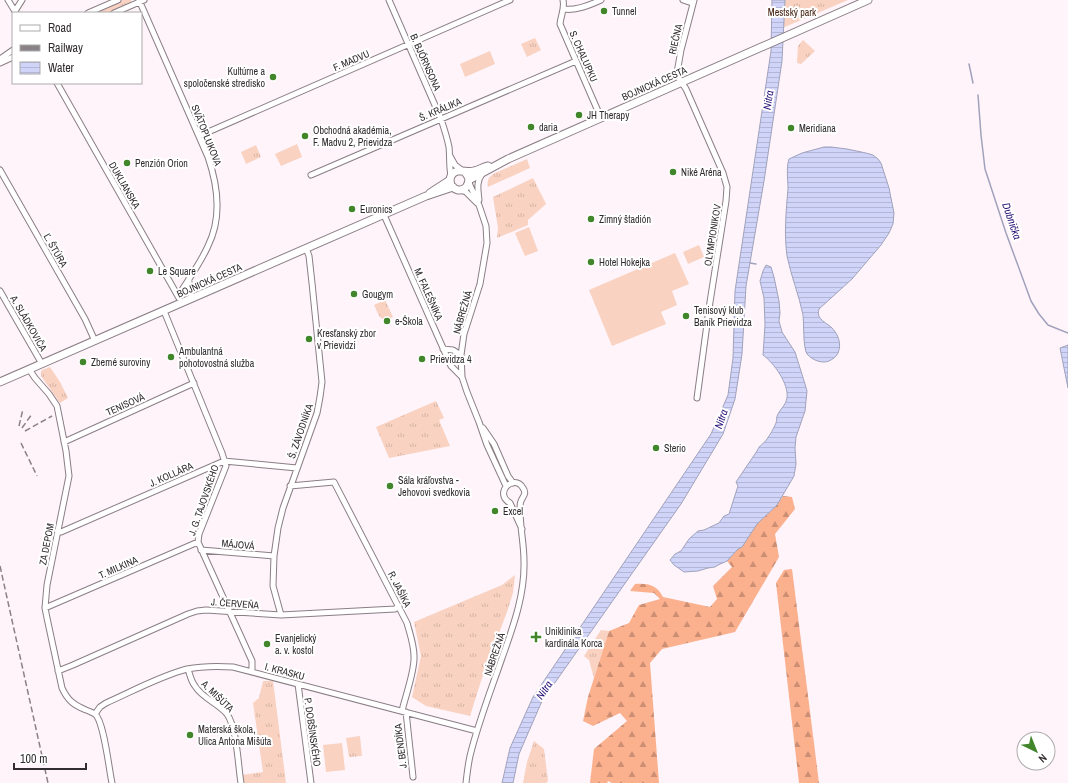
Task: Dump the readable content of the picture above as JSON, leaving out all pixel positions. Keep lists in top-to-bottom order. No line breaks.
{"streets":{"street":["RIEČNA","S. CHALUPKU","F. MADVU","B. BJŐRNSONA","BOJNICKÁ CESTA","Š. KRÁLIKA","SVÄTOPLUKOVA","DUKLIANSKA","OLYMPIONIKOV","Ľ. ŠTÚRA","M. FALEŠNÍKA","NÁBREŽNÁ","A. SLÁDKOVIČA","TENISOVÁ","Š. ZÁVODNÍKA","J. KOLLÁRA","J. G. TAJOVSKÉHO","ZA DEPOM","MÁJOVÁ","T. MILKINA","R. JAŠÍKA","J. ČERVEŇA","I. KRASKU","A. MIŠÚTA","P. DOBŠINSKÉHO","J. BENDÍKA"]},"crossings":[["RIEČNA","BOJNICKÁ CESTA"],["RIEČNA","OLYMPIONIKOV"],["S. CHALUPKU","BOJNICKÁ CESTA"],["S. CHALUPKU","Š. KRÁLIKA"],["F. MADVU","B. BJŐRNSONA"],["F. MADVU","SVÄTOPLUKOVA"],["B. BJŐRNSONA","BOJNICKÁ CESTA"],["B. BJŐRNSONA","Š. KRÁLIKA"],["B. BJŐRNSONA","NÁBREŽNÁ"],["BOJNICKÁ CESTA","SVÄTOPLUKOVA"],["BOJNICKÁ CESTA","DUKLIANSKA"],["BOJNICKÁ CESTA","OLYMPIONIKOV"],["BOJNICKÁ CESTA","Ľ. ŠTÚRA"],["BOJNICKÁ CESTA","M. FALEŠNÍKA"],["BOJNICKÁ CESTA","NÁBREŽNÁ"],["BOJNICKÁ CESTA","A. SLÁDKOVIČA"],["BOJNICKÁ CESTA","Š. ZÁVODNÍKA"],["BOJNICKÁ CESTA","J. G. TAJOVSKÉHO"],["BOJNICKÁ CESTA","ZA DEPOM"],["SVÄTOPLUKOVA","DUKLIANSKA"],["M. FALEŠNÍKA","NÁBREŽNÁ"],["NÁBREŽNÁ","I. KRASKU"],["TENISOVÁ","J. G. TAJOVSKÉHO"],["TENISOVÁ","ZA DEPOM"],["Š. ZÁVODNÍKA","J. KOLLÁRA"],["Š. ZÁVODNÍKA","MÁJOVÁ"],["Š. ZÁVODNÍKA","R. JAŠÍKA"],["Š. ZÁVODNÍKA","J. ČERVEŇA"],["J. KOLLÁRA","J. G. TAJOVSKÉHO"],["J. KOLLÁRA","ZA DEPOM"],["J. G. TAJOVSKÉHO","MÁJOVÁ"],["J. G. TAJOVSKÉHO","T. MILKINA"],["J. G. TAJOVSKÉHO","J. ČERVEŇA"],["J. G. TAJOVSKÉHO","I. KRASKU"],["ZA DEPOM","T. MILKINA"],["ZA DEPOM","J. ČERVEŇA"],["ZA DEPOM","I. KRASKU"],["R. JAŠÍKA","J. ČERVEŇA"],["R. JAŠÍKA","I. KRASKU"],["R. JAŠÍKA","J. BENDÍKA"],["I. KRASKU","A. MIŠÚTA"],["I. KRASKU","P. DOBŠINSKÉHO"],["I. KRASKU","J. BENDÍKA"]],"water":["Nitra","Dubnička"],"parks":["Mestský park"],"places":{"other":["Tunnel","Kultúrne a spoločenské stredisko","JH Therapy","daria","Meridiana","Obchodná akadémia, F. Madvu 2, Prievidza","Penzión Orion","Niké Aréna","Euronics","Zimný štadión","Hotel Hokejka","Le Square","Gougym","Tenisový klub Baník Prievidza","e-Škola","Kresťanský zbor v Prievidzi","Ambulantná pohotovostná služba","Prievidza 4","Zberné suroviny","Sterio","Sála kráľovstva - Jehovovi svedkovia","Excel","Evanjelický a. v. kostol","Materská škola, Ulica Antona Mišúta"],"health":["Uniklinika kardinála Korca"]},"legend":["Road","Railway","Water"],"scale_bar":"100 m","north":"bottom right"}
